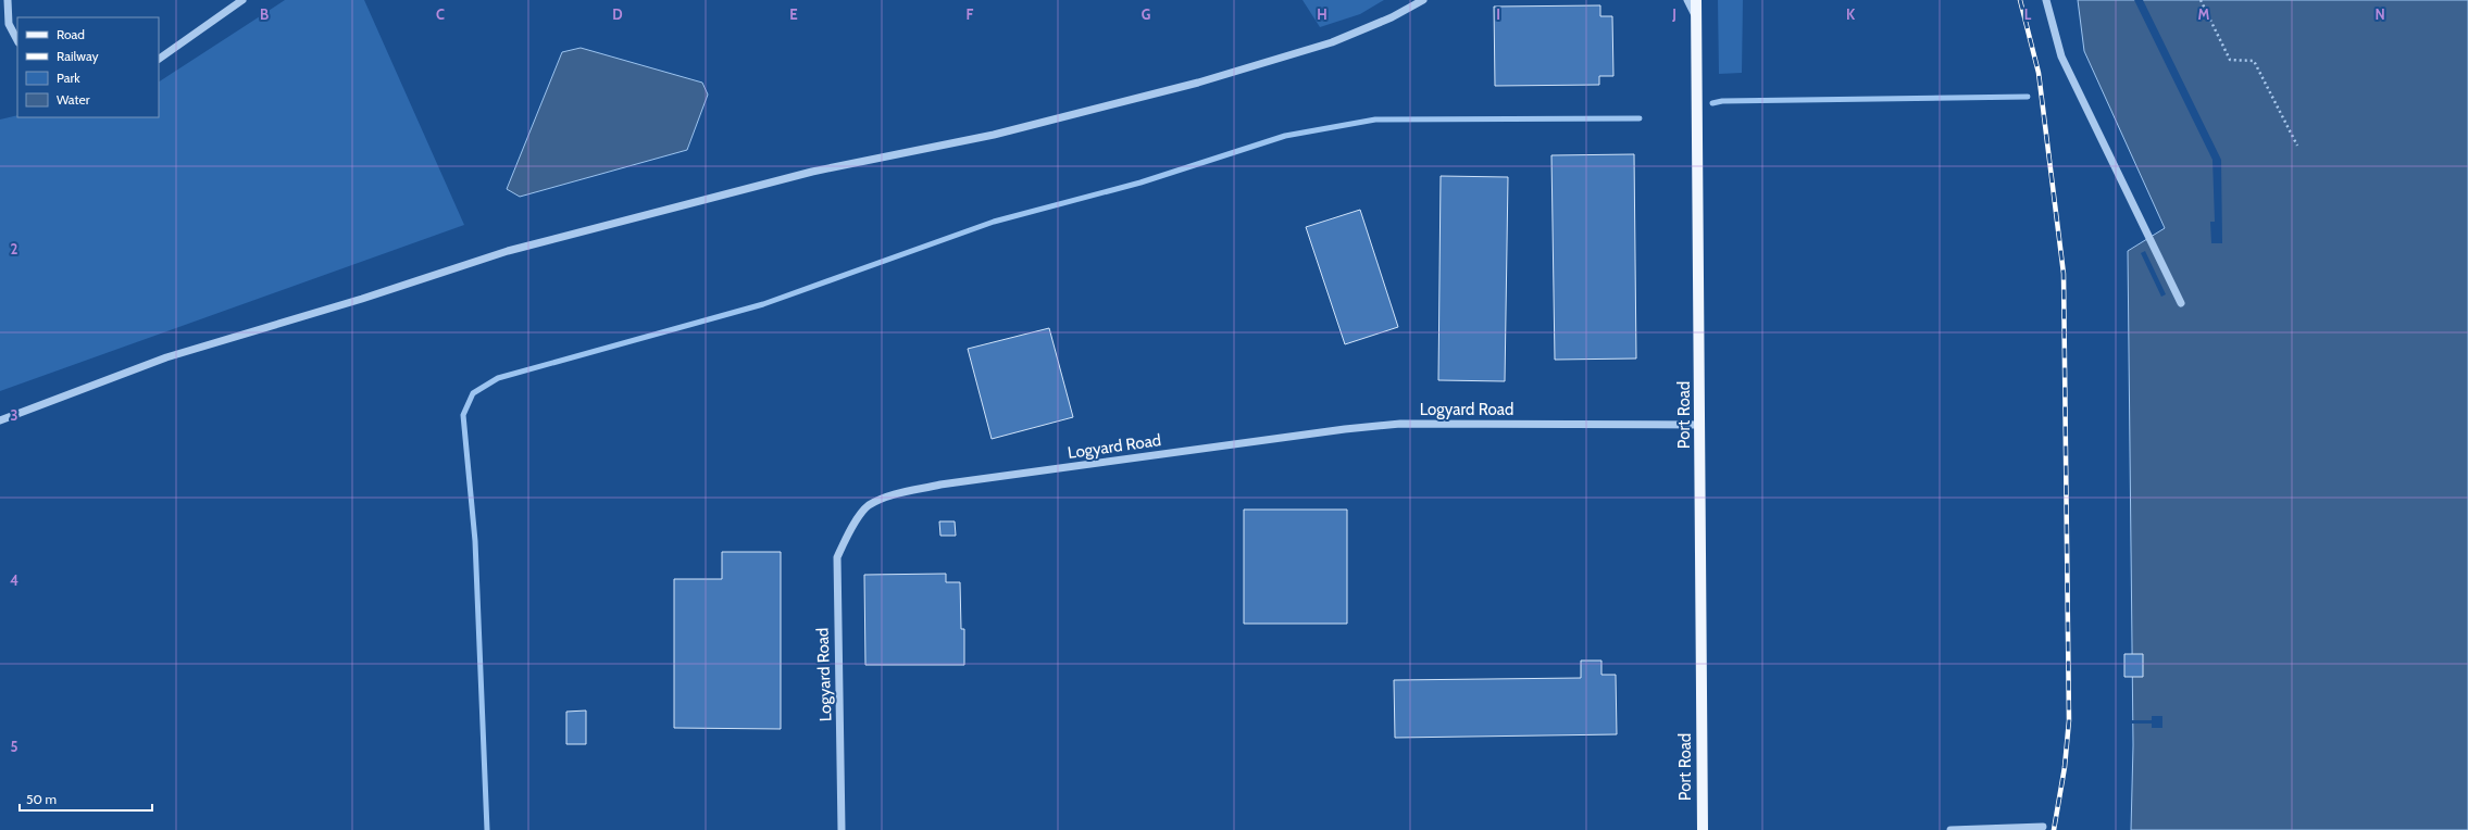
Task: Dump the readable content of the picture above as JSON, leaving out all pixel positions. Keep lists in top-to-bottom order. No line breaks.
{"streets":{"main road":["Port Road"],"street":["Logyard Road"]},"crossings":[["Logyard Road","Port Road"]],"legend":["Road","Railway","Park","Water"],"scale_bar":"50 m","grid":{"columns":["B","C","D","E","F","G","H","I","J","K","L","M","N"],"rows":["2","3","4","5"]}}
